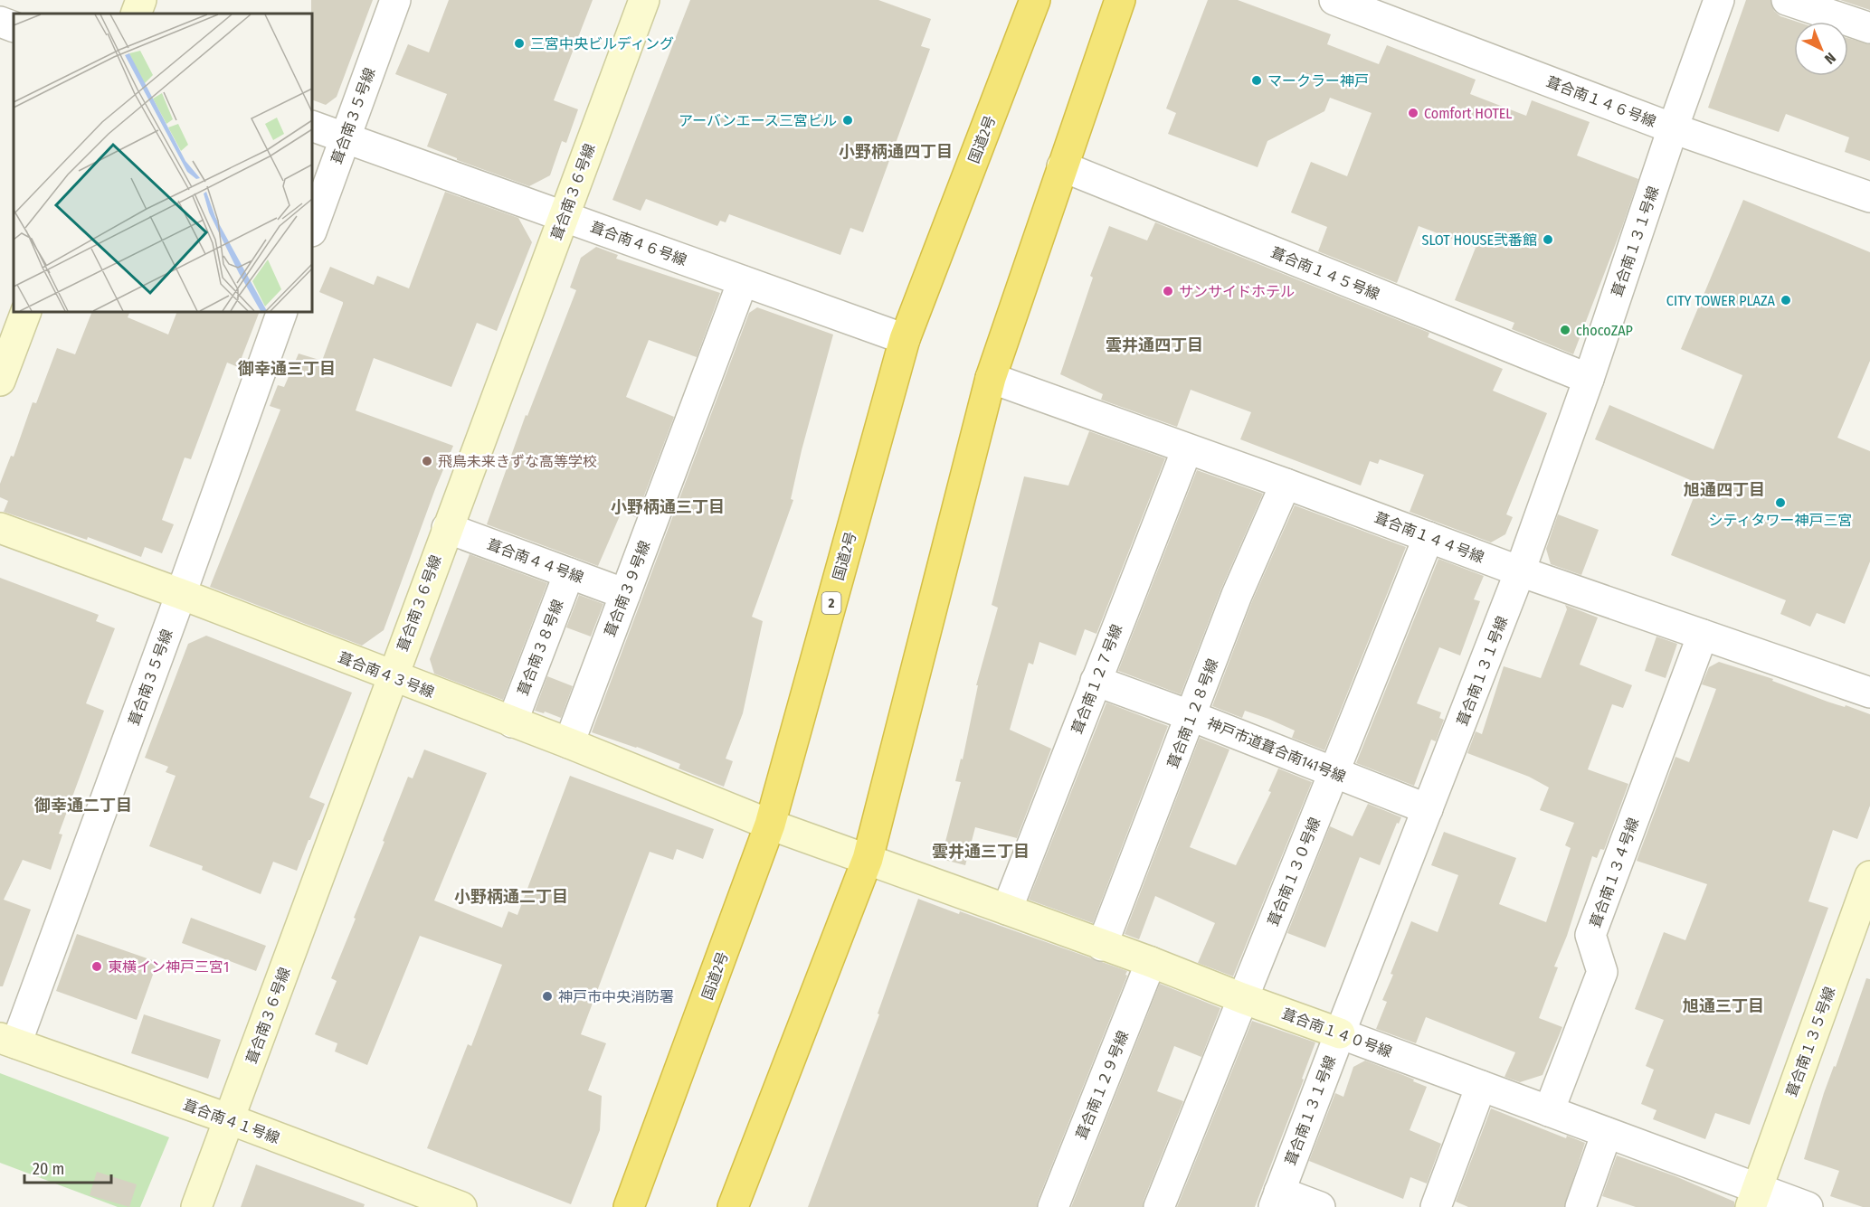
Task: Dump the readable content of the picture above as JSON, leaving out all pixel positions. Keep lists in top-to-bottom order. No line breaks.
{"streets":{"highway":["国道2号","2"],"street":["葺合南１４６号線","葺合南３５号線","葺合南３６号線","葺合南１３１号線","葺合南４６号線","葺合南１４５号線","葺合南１４４号線","葺合南４４号線","葺合南３９号線","葺合南３８号線","葺合南４３号線","葺合南１２７号線","葺合南１２８号線","神戸市道葺合南141号線","葺合南１３０号線","葺合南１３４号線","葺合南１４０号線","葺合南１３５号線","葺合南１２９号線","葺合南４１号線"]},"crossings":[["葺合南１４６号線","葺合南１３１号線"],["葺合南３５号線","葺合南４６号線"],["葺合南３５号線","葺合南４３号線"],["葺合南３５号線","葺合南４１号線"],["国道2号","葺合南４６号線"],["国道2号","葺合南４３号線"],["葺合南３６号線","葺合南４６号線"],["葺合南３６号線","葺合南４４号線"],["葺合南３６号線","葺合南４３号線"],["葺合南３６号線","葺合南４１号線"],["葺合南１３１号線","葺合南１４５号線"],["葺合南１３１号線","葺合南１４４号線"],["葺合南１３１号線","神戸市道葺合南141号線"],["葺合南１３１号線","葺合南１４０号線"],["葺合南４６号線","葺合南３９号線"],["葺合南１４４号線","葺合南１２７号線"],["葺合南１４４号線","葺合南１２８号線"],["葺合南１４４号線","葺合南１３０号線"],["葺合南１４４号線","葺合南１３４号線"],["葺合南４４号線","葺合南３９号線"],["葺合南４４号線","葺合南３８号線"],["葺合南３９号線","葺合南４３号線"],["葺合南３８号線","葺合南４３号線"],["葺合南４３号線","葺合南１４０号線"],["葺合南１２７号線","神戸市道葺合南141号線"],["葺合南１２７号線","葺合南１４０号線"],["葺合南１２８号線","神戸市道葺合南141号線"],["葺合南１２８号線","葺合南１４０号線"],["神戸市道葺合南141号線","葺合南１３０号線"],["葺合南１３０号線","葺合南１４０号線"],["葺合南１３４号線","葺合南１４０号線"],["葺合南１４０号線","葺合南１３５号線"],["葺合南１４０号線","葺合南１２９号線"]],"districts":["小野柄通四丁目","雲井通四丁目","御幸通三丁目","旭通四丁目","小野柄通三丁目","御幸通二丁目","雲井通三丁目","小野柄通二丁目","旭通三丁目"],"places":["三宮中央ビルディング","マークラー神戸","Comfort HOTEL","アーバンエース三宮ビル","SLOT HOUSE弐番館","サンサイドホテル","CITY TOWER PLAZA","chocoZAP","飛鳥未来きずな高等学校","シティタワー神戸三宮","東横イン神戸三宮1","神戸市中央消防署"],"scale_bar":"20 m","north":"bottom right"}
